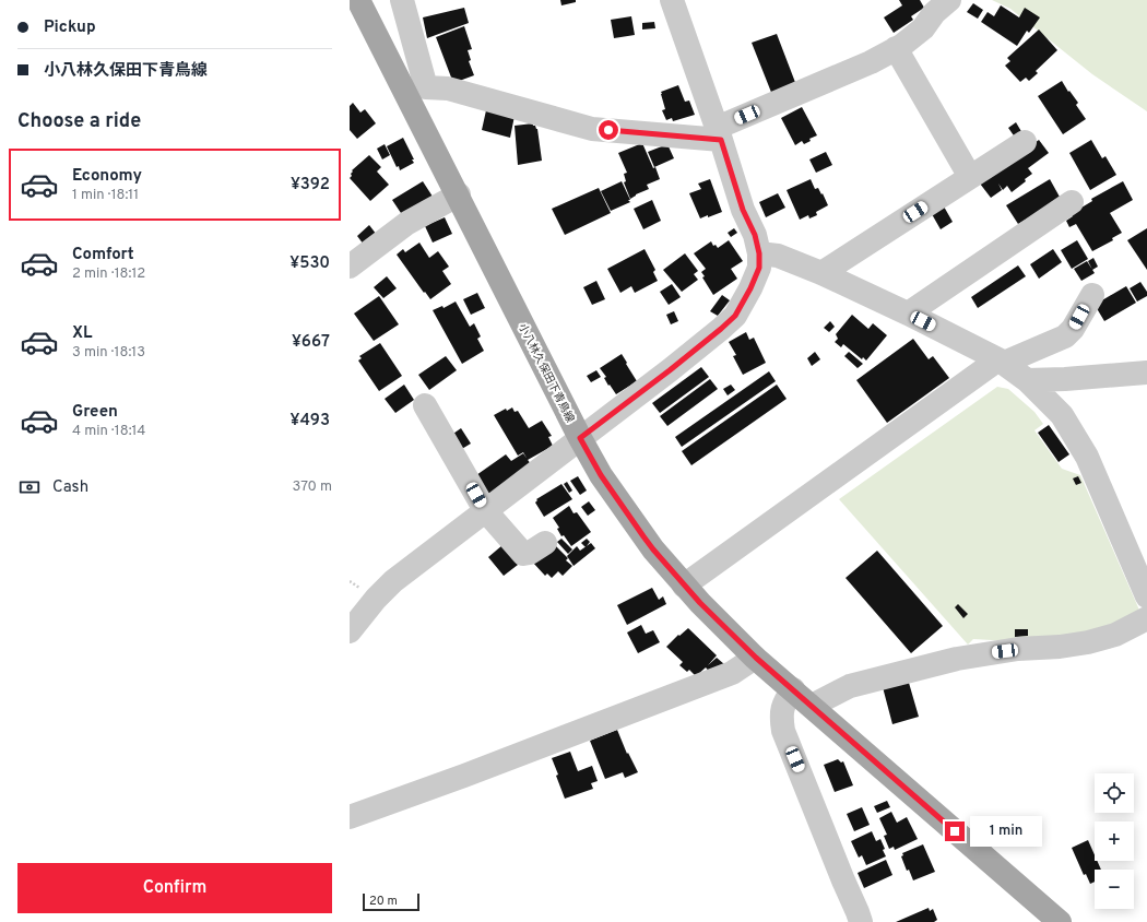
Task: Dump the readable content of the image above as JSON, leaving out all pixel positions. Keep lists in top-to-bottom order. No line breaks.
{"streets":{"main road":["小八林久保田下青鳥線"]},"scale_bar":"20 m","page":{"banner":["Pickup","小八林久保田下青鳥線"],"heading":"Choose a ride","list":[{"name":"Economy","note":"1 min · 18:11","value":"¥392"},{"name":"Comfort","note":"2 min · 18:12","value":"¥530"},{"name":"XL","note":"3 min · 18:13","value":"¥667"},{"name":"Green","note":"4 min · 18:14","value":"¥493"}],"pay":["Cash","370 m"],"map_buttons":["+","−"],"bubble":"1 min","buttons":"Confirm","scale":"20 m"}}
